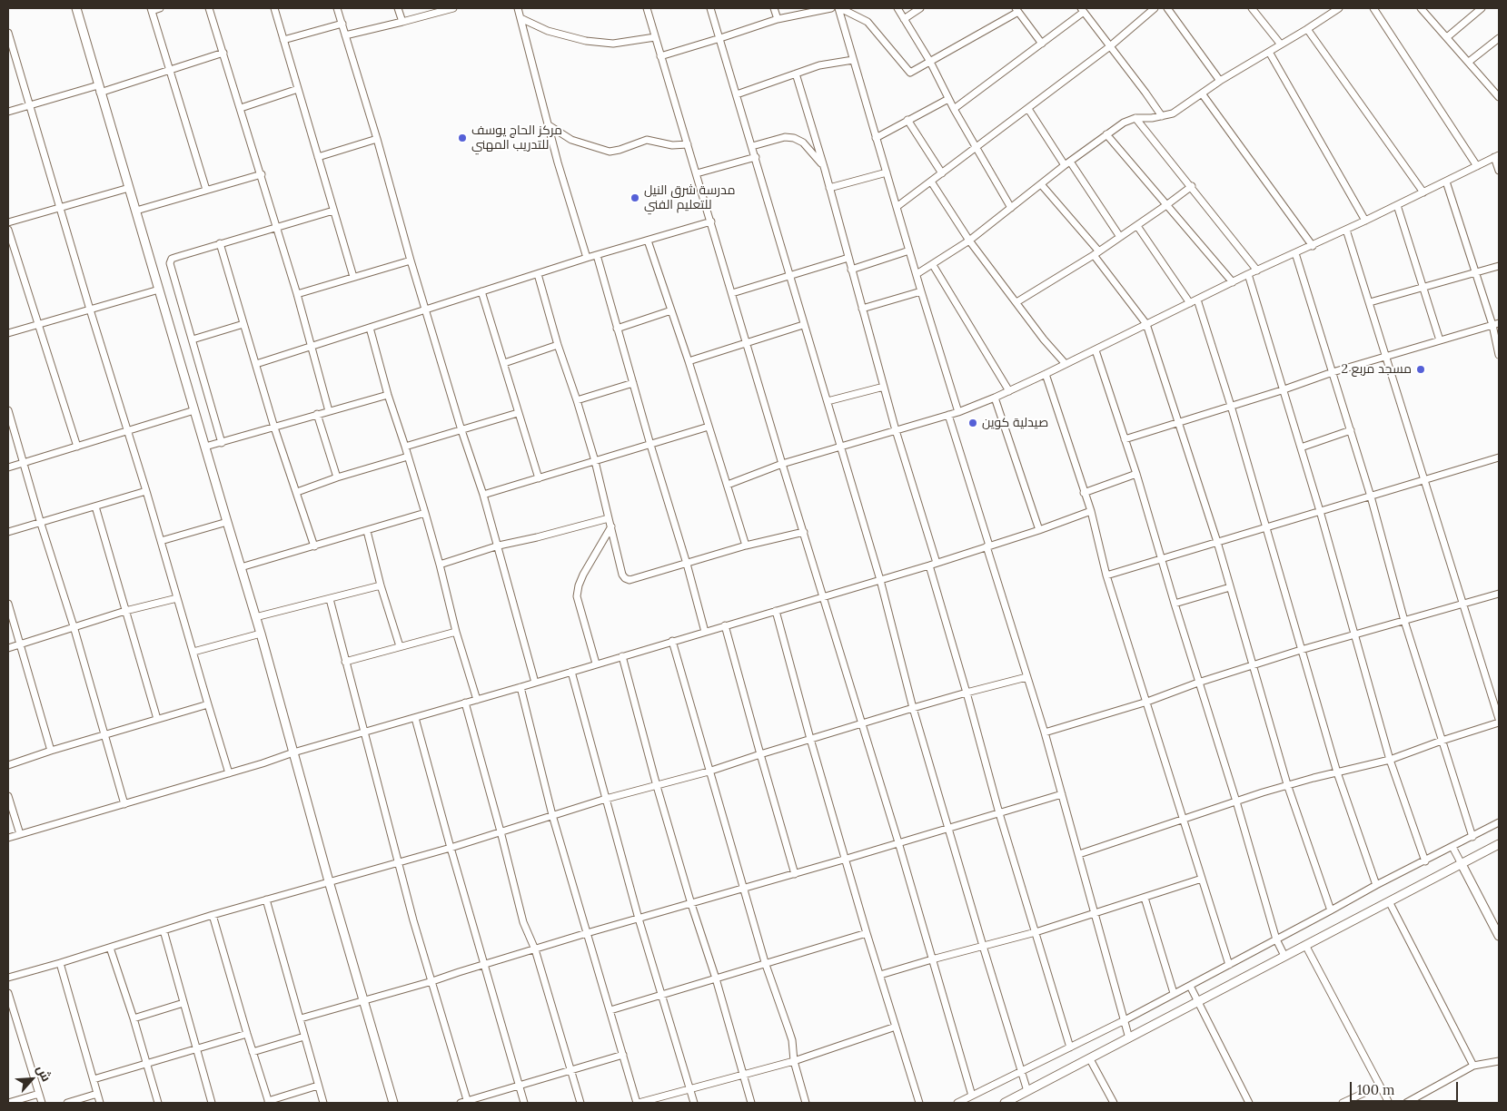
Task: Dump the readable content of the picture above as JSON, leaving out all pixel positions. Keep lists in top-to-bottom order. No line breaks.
{"places":["مركز الحاج يوسف للتدريب المهني","مدرسة شرق النيل للتعليم الفني","مسجد مربع 2","صيدلية كوين"],"scale_bar":"100 m","north":"top right"}
